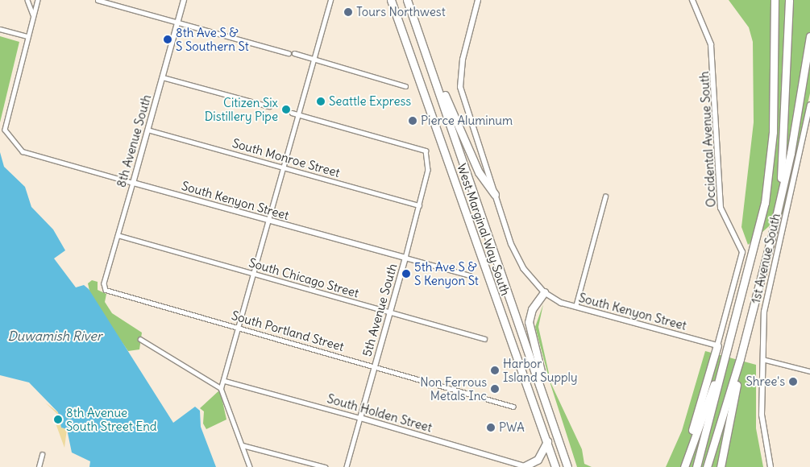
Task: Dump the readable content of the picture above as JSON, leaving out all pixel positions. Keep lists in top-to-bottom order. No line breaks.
{"streets":{"highway":["West Marginal Way South"],"street":["Occidental Avenue South","8th Avenue South","South Monroe Street","South Kenyon Street","1st Avenue South","South Chicago Street","5th Avenue South","South Portland Street","South Holden Street"]},"crossings":[["Occidental Avenue South","South Kenyon Street"],["8th Avenue South","South Monroe Street"],["8th Avenue South","South Kenyon Street"],["8th Avenue South","South Chicago Street"],["8th Avenue South","South Portland Street"],["South Monroe Street","5th Avenue South"],["South Kenyon Street","5th Avenue South"],["South Chicago Street","5th Avenue South"],["5th Avenue South","South Portland Street"],["5th Avenue South","South Holden Street"]],"water":["Duwamish River"],"places":["Tours Northwest","8th Ave S & S Southern St","Seattle Express","Citizen Six Distillery Pipe","Pierce Aluminum","5th Ave S & S Kenyon St","Harbor Island Supply","Shree's","Non Ferrous Metals Inc","8th Avenue South Street End","PWA"]}
